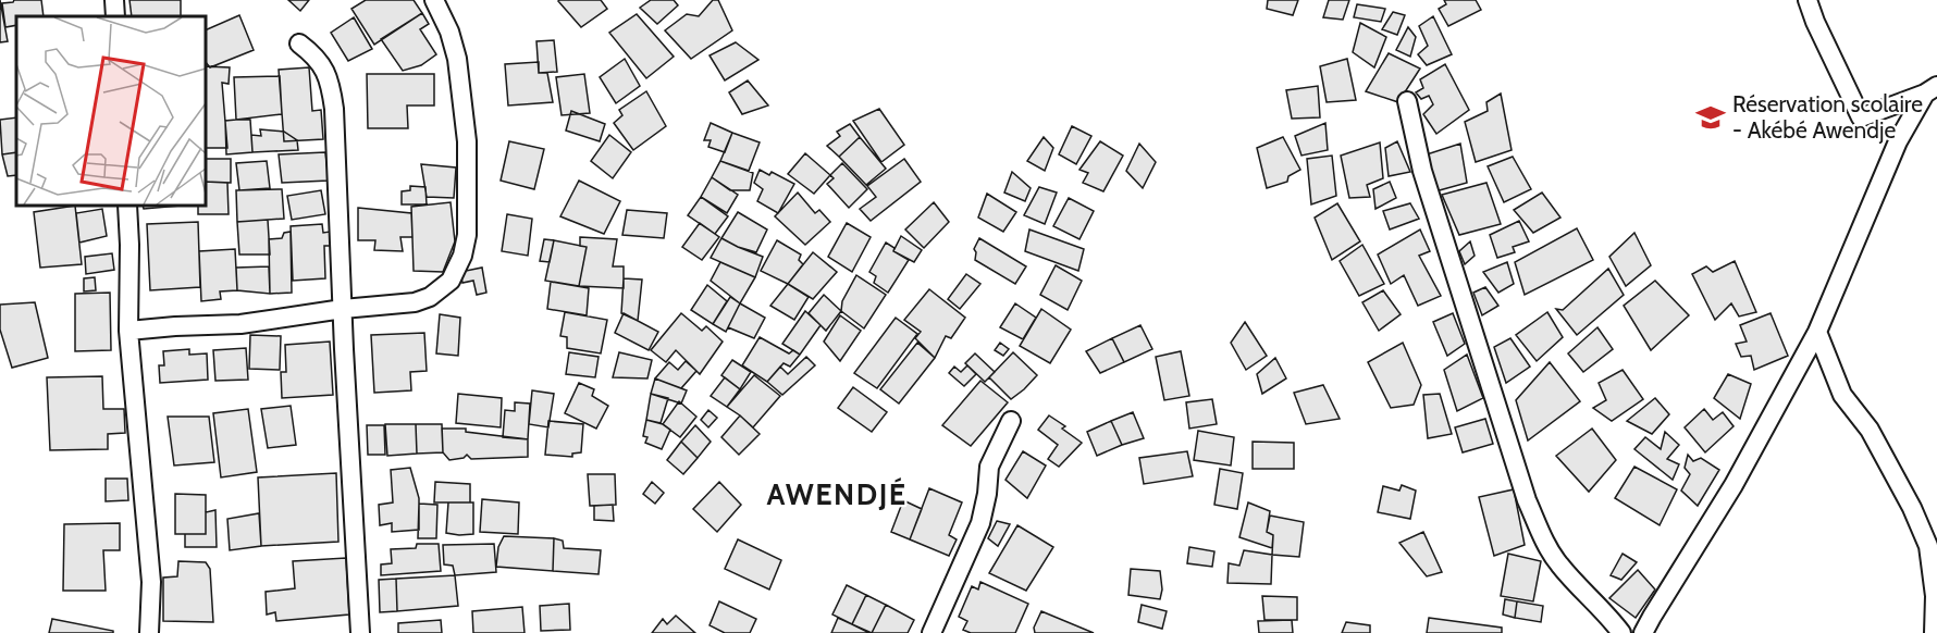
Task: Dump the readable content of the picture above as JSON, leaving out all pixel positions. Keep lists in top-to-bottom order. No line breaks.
{"districts":["AWENDJÉ"],"places":{"school or university":["Réservation scolaire - Akébé Awendje"]}}
